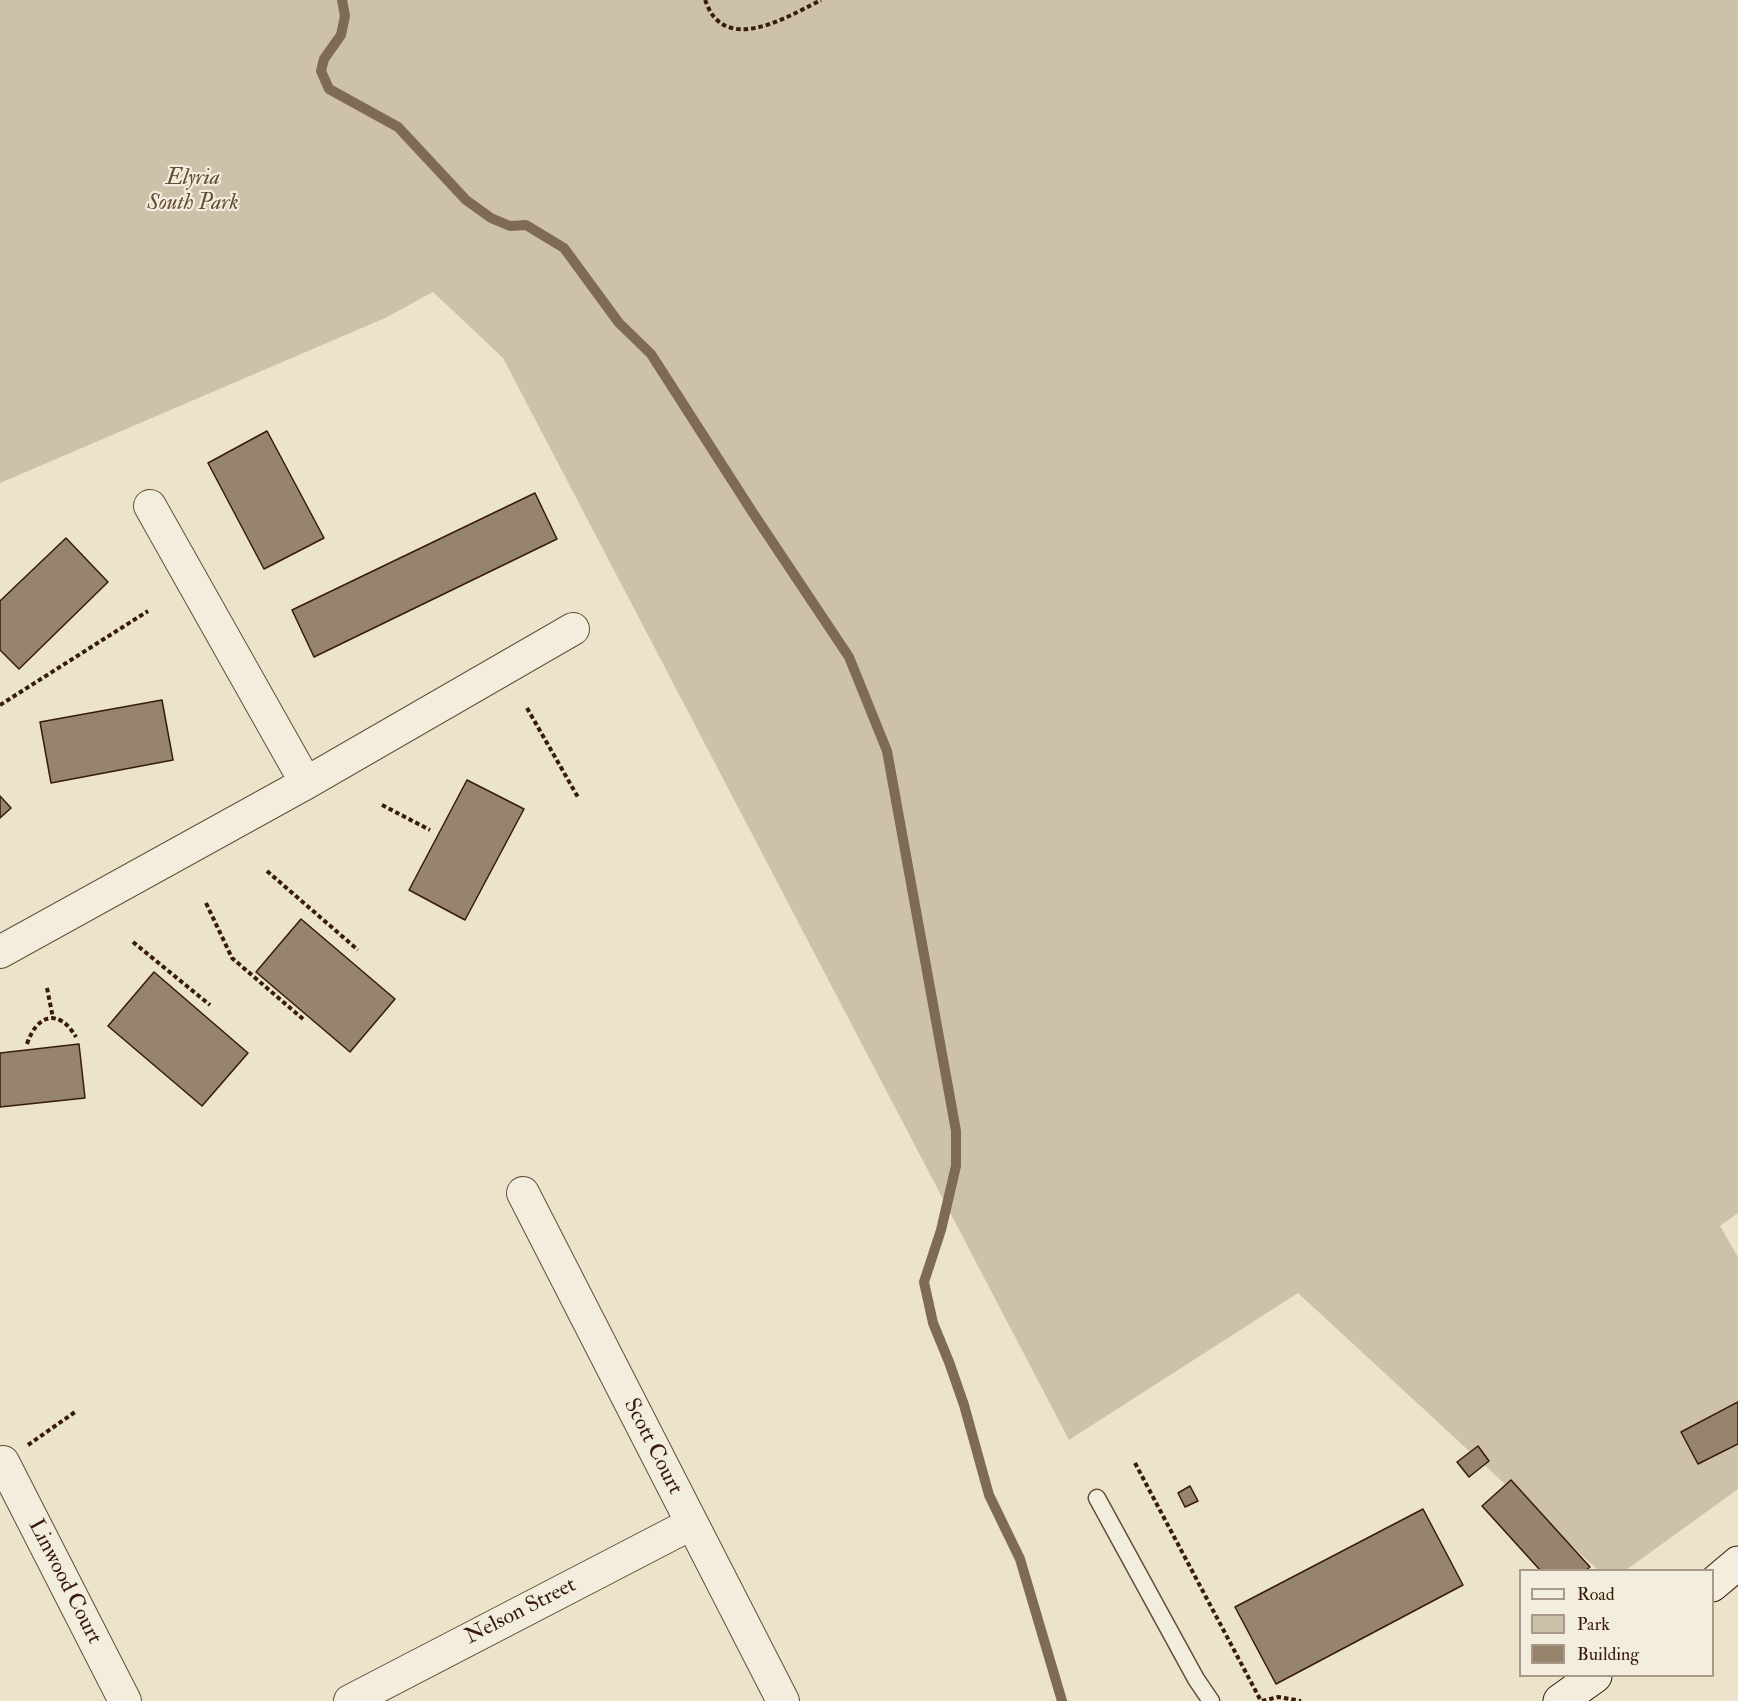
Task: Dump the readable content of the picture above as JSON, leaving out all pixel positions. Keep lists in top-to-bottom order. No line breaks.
{"streets":{"street":["Scott Court","Linwood Court","Nelson Street"]},"crossings":[["Scott Court","Nelson Street"]],"parks":["Elyria South Park"],"legend":["Road","Park","Building"]}
